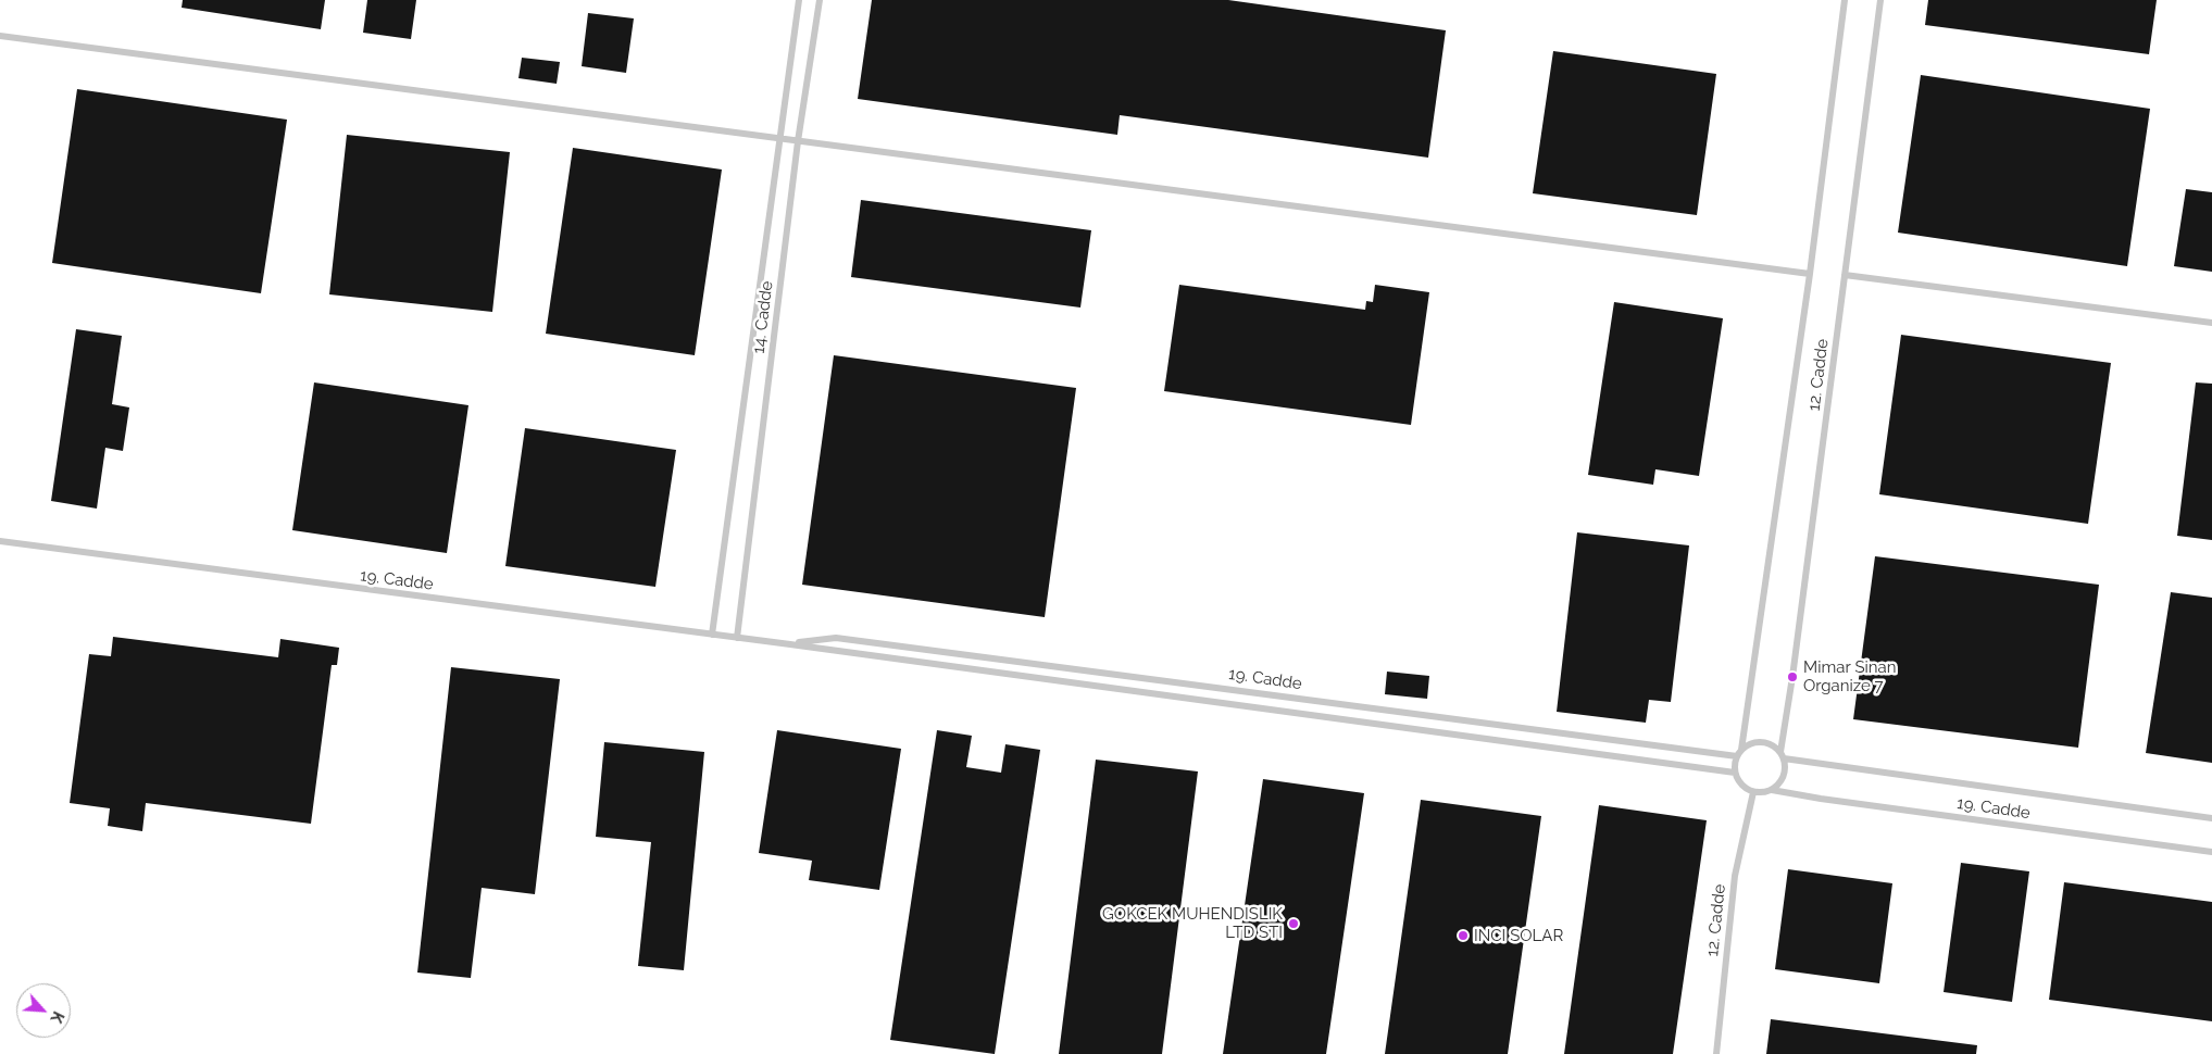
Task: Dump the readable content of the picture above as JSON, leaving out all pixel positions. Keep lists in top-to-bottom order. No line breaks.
{"streets":{"lane":["14. Cadde","12. Cadde","19. Cadde"]},"crossings":[["14. Cadde","19. Cadde"],["12. Cadde","19. Cadde"]],"places":["Mimar Sinan Organize 7","GOKCEK MUHENDISLIK LTD STI","INCI SOLAR"],"north":"bottom right"}
